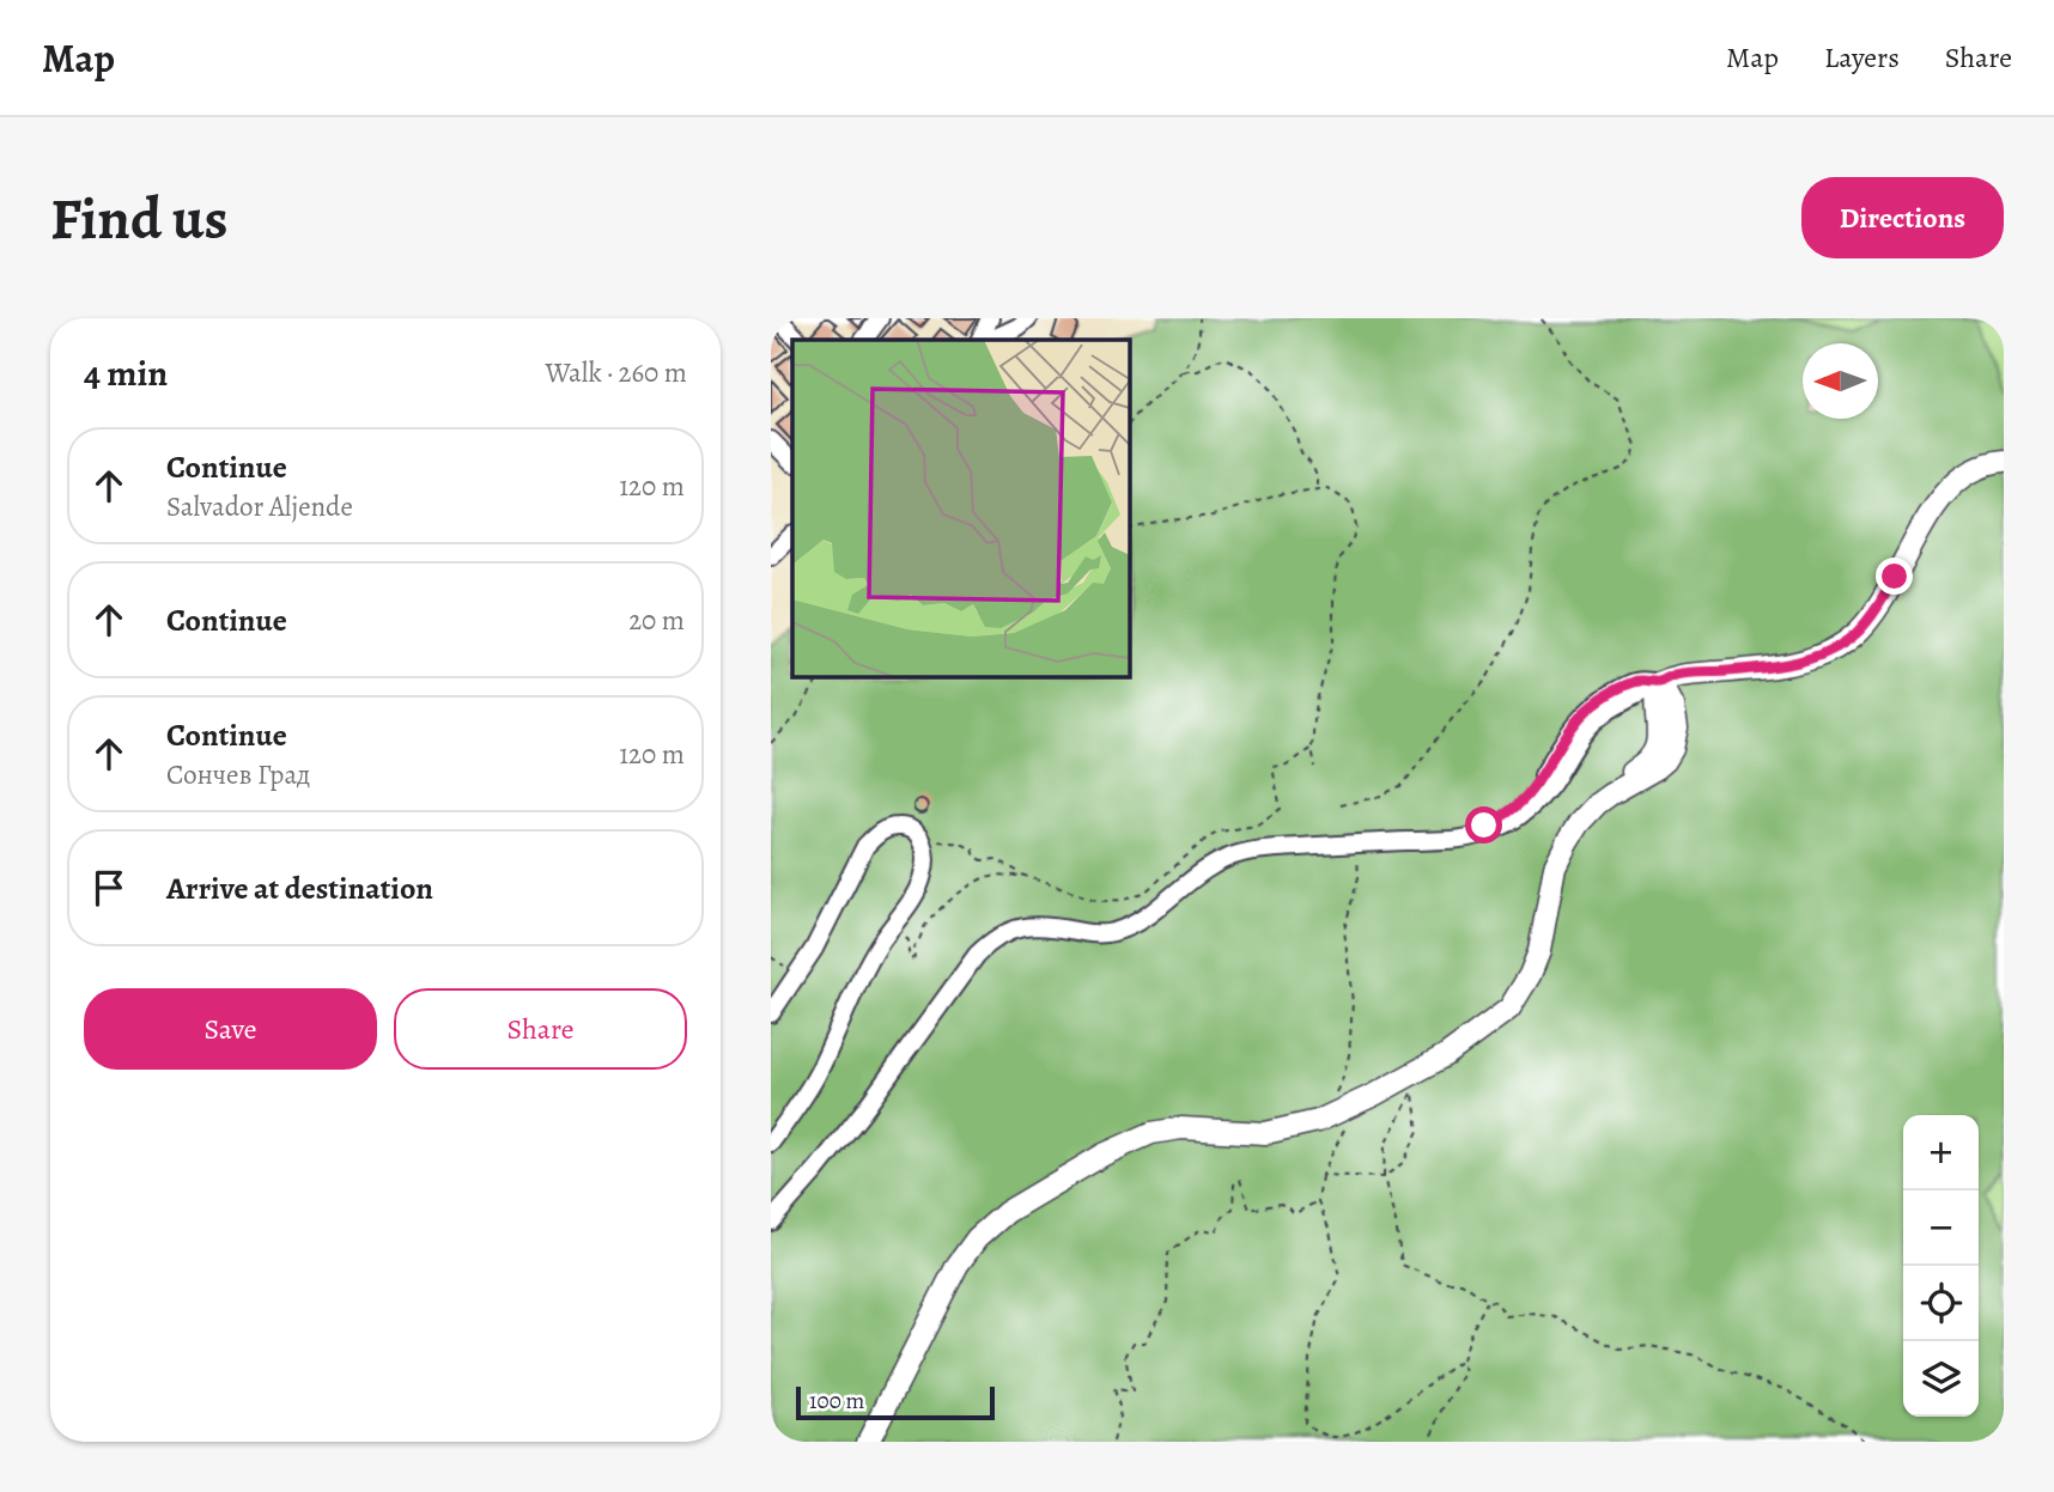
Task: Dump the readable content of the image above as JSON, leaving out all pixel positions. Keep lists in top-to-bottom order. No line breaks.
{"scale_bar":"100 m","north":"left","page":{"header":"Map","nav":["Map","Layers","Share"],"buttons":["Directions",["Save","Share"]],"title":"Find us","heading":["4 min","Walk · 260 m"],"list":[["Continue","Salvador Aljende","120 m"],["Continue","20 m"],["Continue","Сончев Град","120 m"],"Arrive at destination"],"map_buttons":["+","−"],"scale":"100 m"}}
